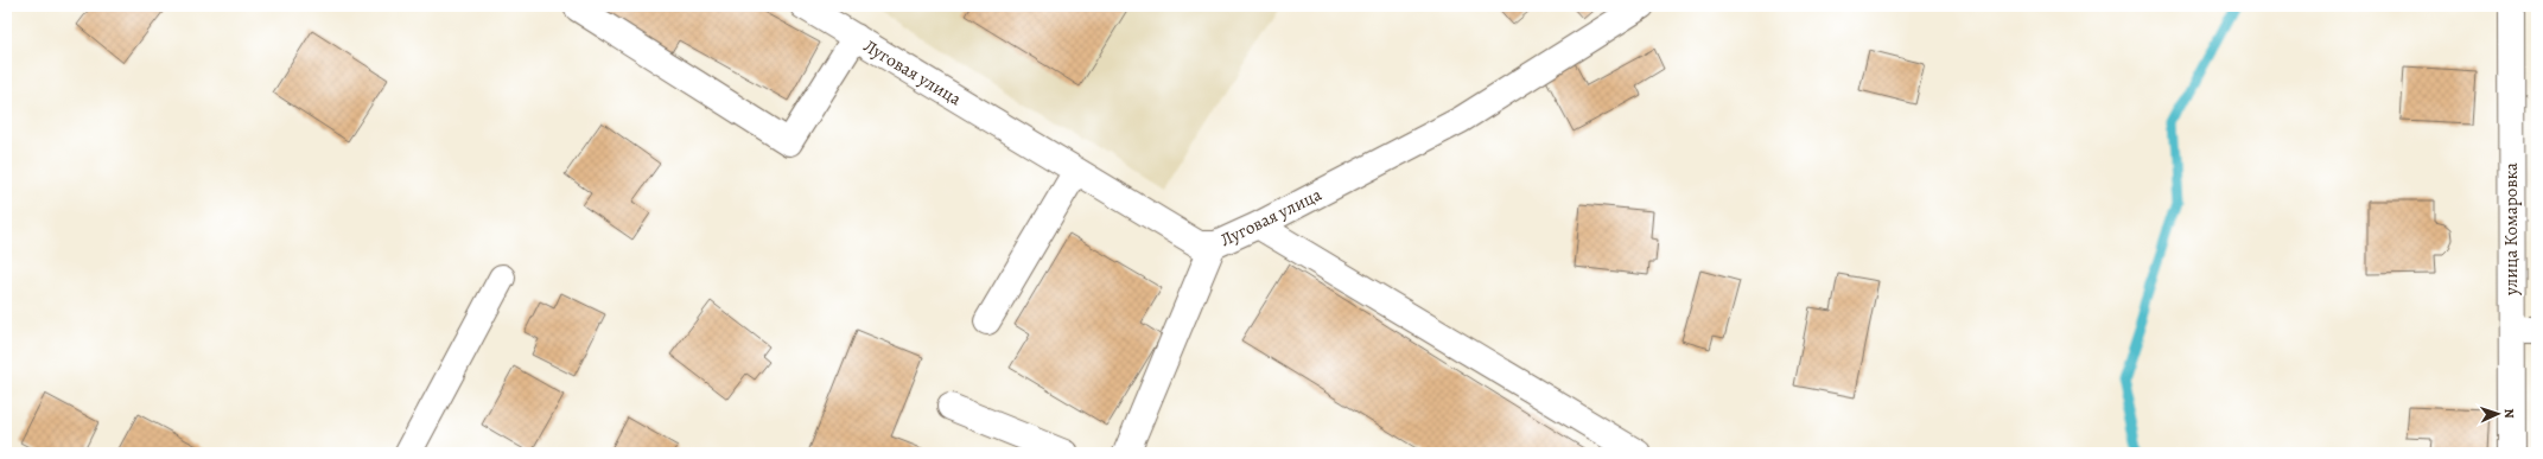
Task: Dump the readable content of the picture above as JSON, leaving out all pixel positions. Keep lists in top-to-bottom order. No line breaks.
{"streets":{"street":["Луговая улица","улица Комаровка"]},"north":"right"}
